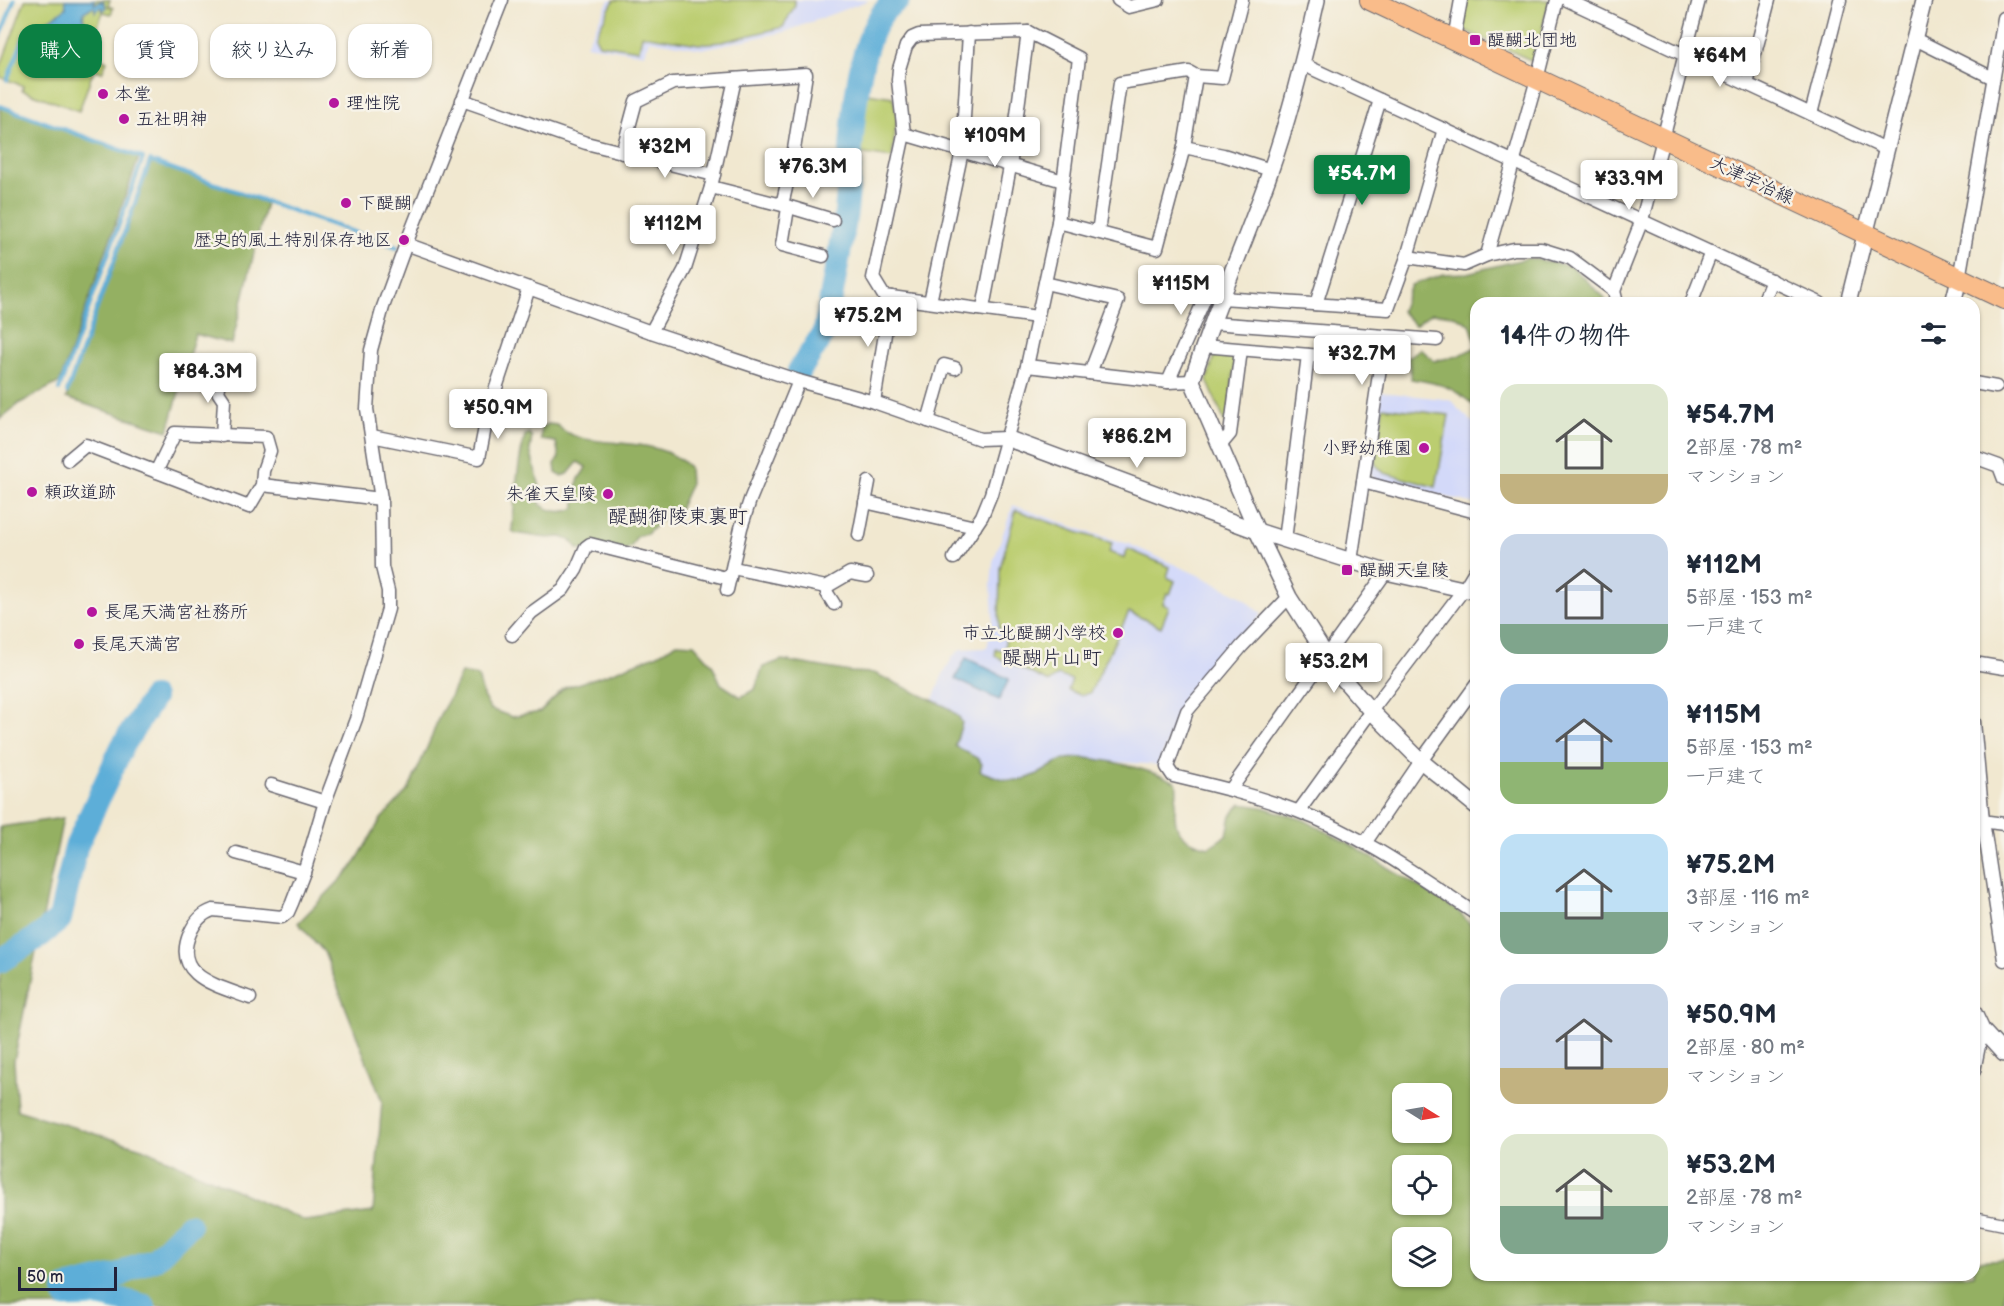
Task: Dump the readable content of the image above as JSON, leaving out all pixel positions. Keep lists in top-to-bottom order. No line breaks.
{"streets":{"main road":["大津宇治線"]},"districts":["醍醐御陵東裏町","醍醐片山町"],"places":{"transit":["醍醐北団地","醍醐天皇陵"],"other":["本堂","理性院","五社明神","下醍醐","歴史的風土特別保存地区","小野幼稚園","頼政道跡","朱雀天皇陵","長尾天満宮社務所","市立北醍醐小学校","長尾天満宮"]},"scale_bar":"50 m","north":"right","page":{"chip":["購入","賃貸","絞り込み","新着"],"price":["¥64M","¥109M","¥32M","¥76.3M","¥54.7M","¥33.9M","¥112M","¥115M","¥75.2M","¥32.7M","¥84.3M","¥50.9M","¥86.2M","¥53.2M"],"heading":"14件の物件","list":[{"name":"¥54.7M","note":"2部屋 · 78 m² · マンション"},{"name":"¥112M","note":"5部屋 · 153 m² · 一戸建て"},{"name":"¥115M","note":"5部屋 · 153 m² · 一戸建て"},{"name":"¥75.2M","note":"3部屋 · 116 m² · マンション"},{"name":"¥50.9M","note":"2部屋 · 80 m² · マンション"},{"name":"¥53.2M","note":"2部屋 · 78 m² · マンション"}],"scale":"50 m"}}
